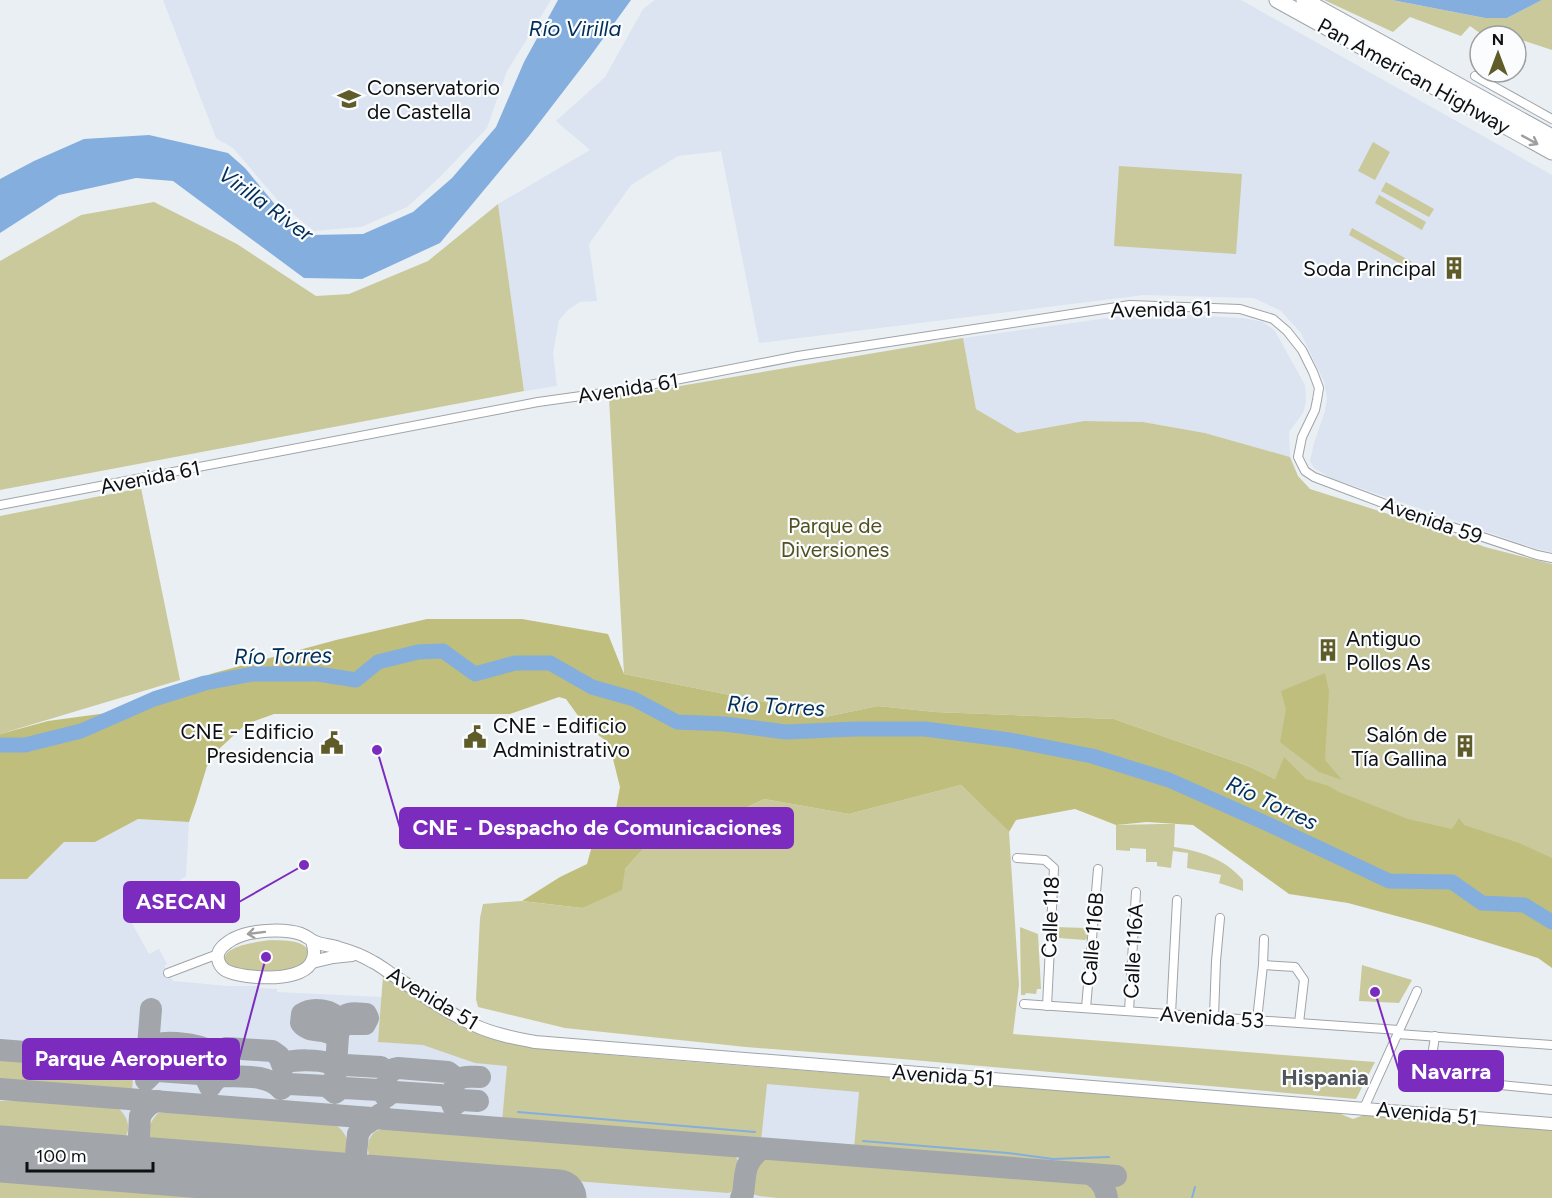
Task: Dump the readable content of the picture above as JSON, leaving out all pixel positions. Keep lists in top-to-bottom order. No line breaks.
{"streets":{"highway":["Pan American Highway"],"main road":["Avenida 51"],"street":["Avenida 61","Avenida 59","Calle 118","Calle 116B","Calle 116A","Avenida 53"]},"crossings":[["Avenida 61","Avenida 59"],["Calle 118","Avenida 53"],["Calle 116B","Avenida 53"],["Calle 116A","Avenida 53"]],"districts":["Hispania"],"water":["Río Virilla","Virilla River","Río Torres"],"parks":["Parque de Diversiones"],"places":{"school or university":["Conservatorio de Castella"],"building":["Soda Principal","Antiguo Pollos As","Salón de Tía Gallina"],"public building":["CNE - Edificio Administrativo","CNE - Edificio Presidencia"],"other":["CNE - Despacho de Comunicaciones","ASECAN","Parque Aeropuerto","Navarra"]},"scale_bar":"100 m","north":"top"}
